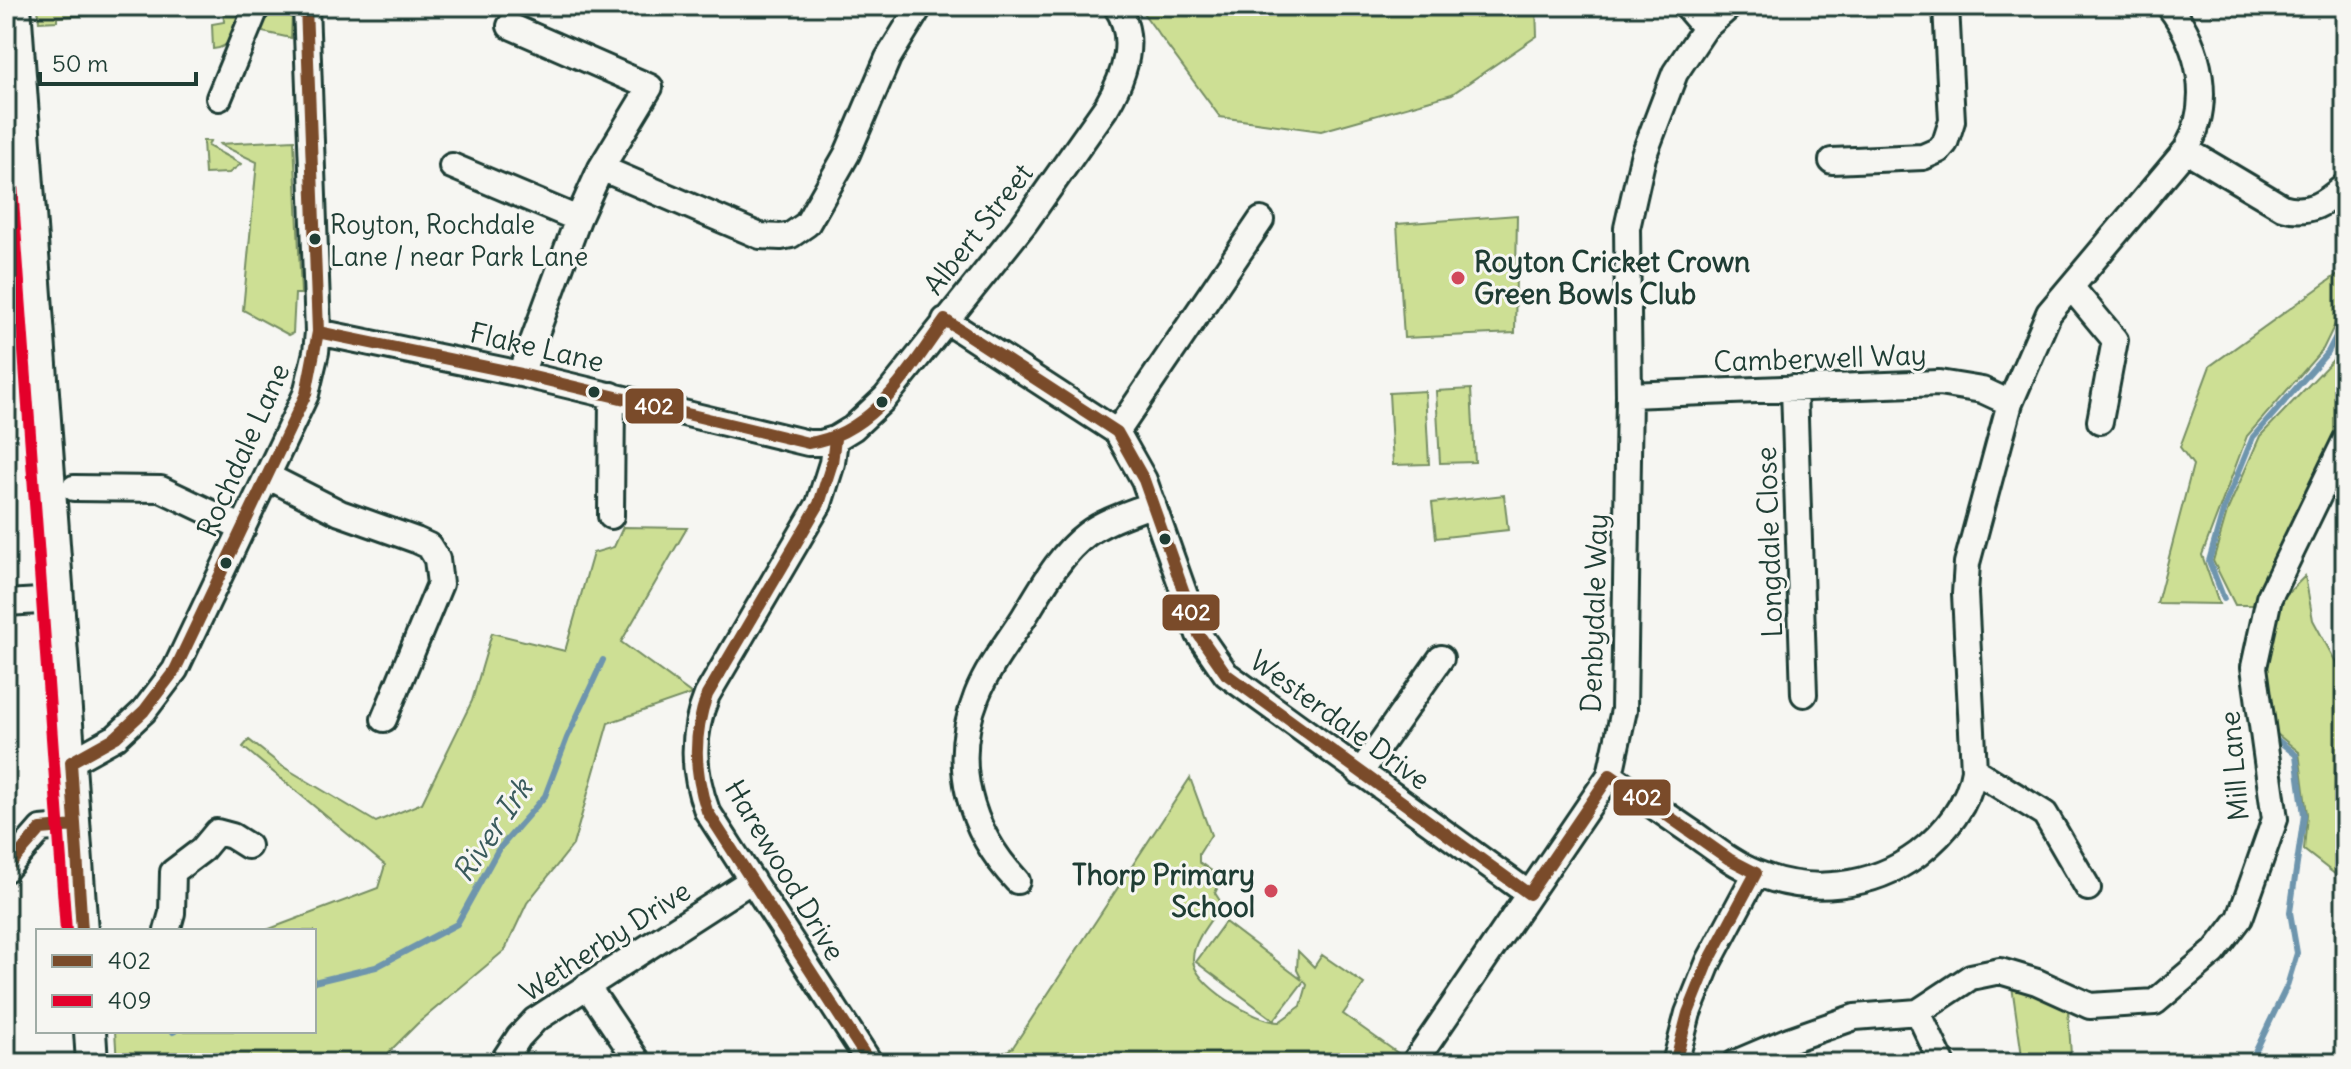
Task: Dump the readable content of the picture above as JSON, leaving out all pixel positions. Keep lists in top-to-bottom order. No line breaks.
{"streets":{"street":["Albert Street","Flake Lane","Camberwell Way","Rochdale Lane","Longdale Close","Denbydale Way","Westerdale Drive","Mill Lane","Harewood Drive","Wetherby Drive"]},"crossings":[["Albert Street","Flake Lane"],["Albert Street","Westerdale Drive"],["Albert Street","Harewood Drive"],["Flake Lane","Rochdale Lane"],["Flake Lane","Harewood Drive"],["Camberwell Way","Longdale Close"],["Camberwell Way","Denbydale Way"],["Harewood Drive","Wetherby Drive"]],"water":["River Irk"],"places":["Royton, Rochdale Lane / near Park Lane","Royton Cricket Crown Green Bowls Club","Thorp Primary School"],"lines":["transit line 402","transit line 409"],"legend":["402","409"],"scale_bar":"50 m"}
